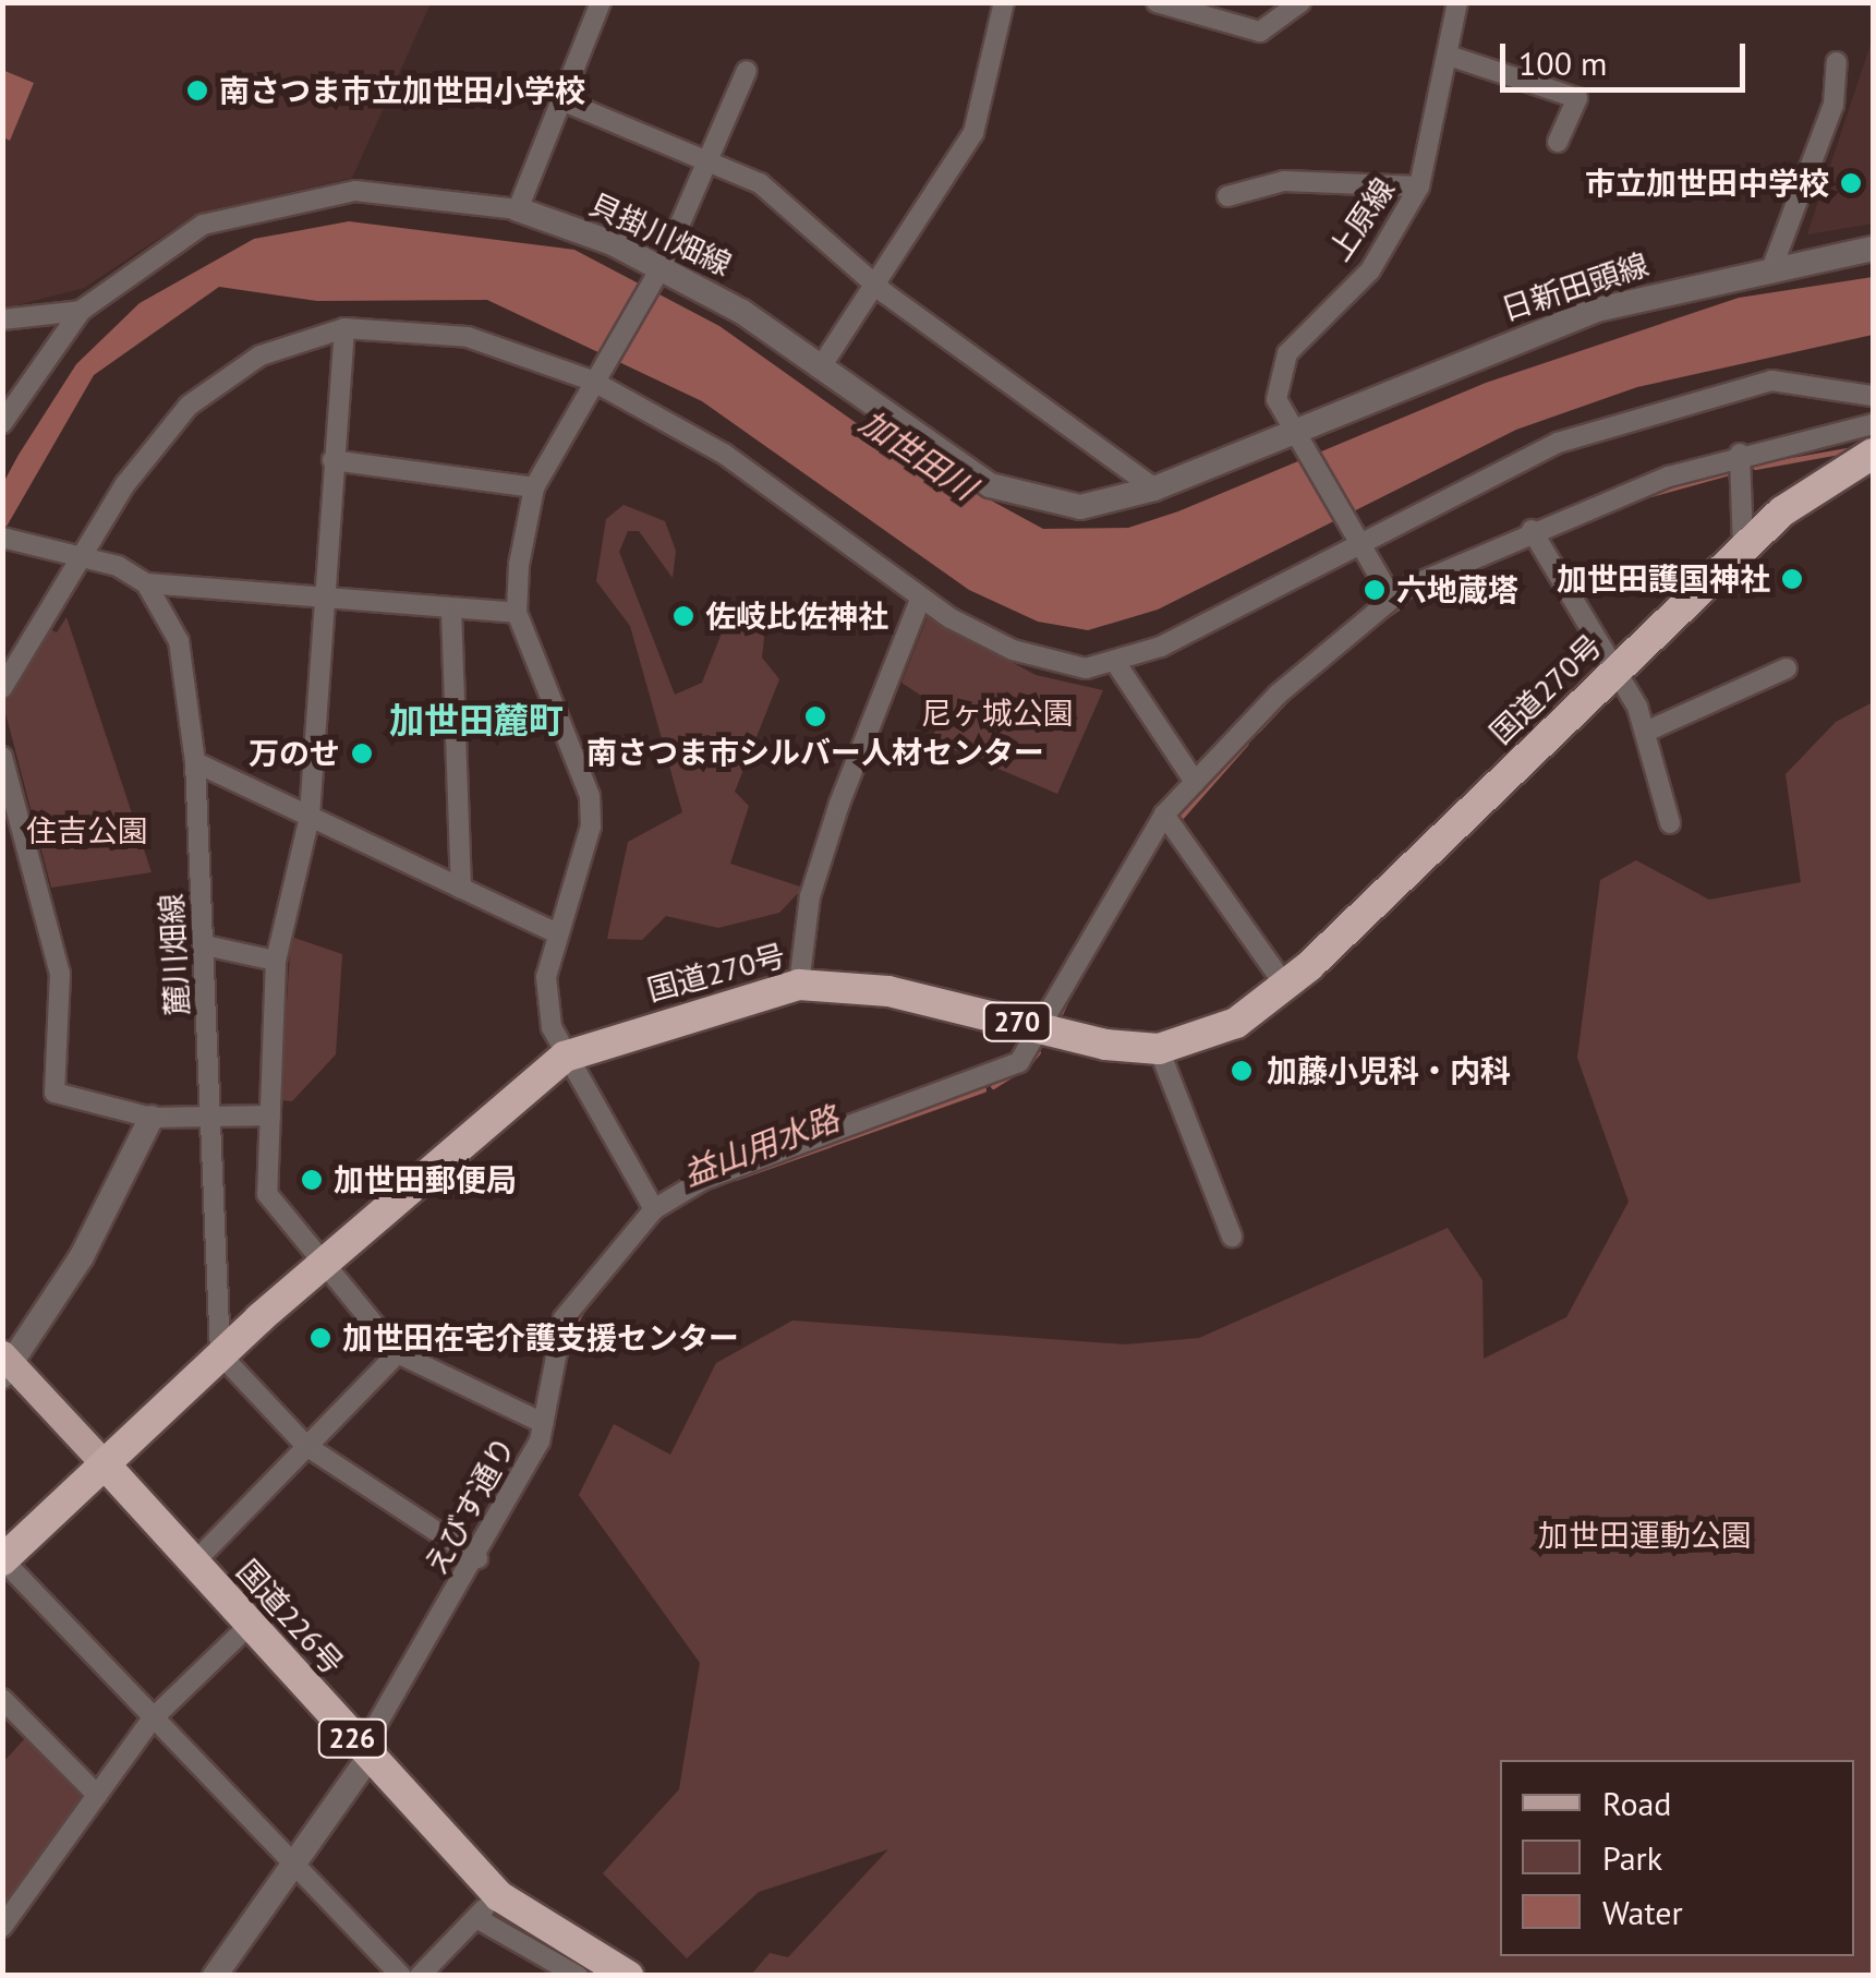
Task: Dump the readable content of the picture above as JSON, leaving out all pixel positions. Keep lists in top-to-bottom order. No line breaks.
{"streets":{"highway":["国道270号","270","国道226号","226"],"street":["上原線","貝掛川畑線","日新田頭線","麓川畑線","えびす通り"]},"crossings":[["上原線","貝掛川畑線"],["上原線","日新田頭線"],["上原線","えびす通り"],["貝掛川畑線","日新田頭線"],["国道270号","麓川畑線"],["国道270号","えびす通り"],["国道270号","国道226号"],["えびす通り","国道226号"]],"districts":["加世田麓町"],"water":["加世田川","益山用水路"],"parks":["尼ヶ城公園","住吉公園","加世田運動公園"],"places":["南さつま市立加世田小学校","市立加世田中学校","加世田護国神社","六地蔵塔","佐岐比佐神社","南さつま市シルバー人材センター","万のせ","加藤小児科・内科","加世田郵便局","加世田在宅介護支援センター"],"legend":["Road","Park","Water"],"scale_bar":"100 m"}
